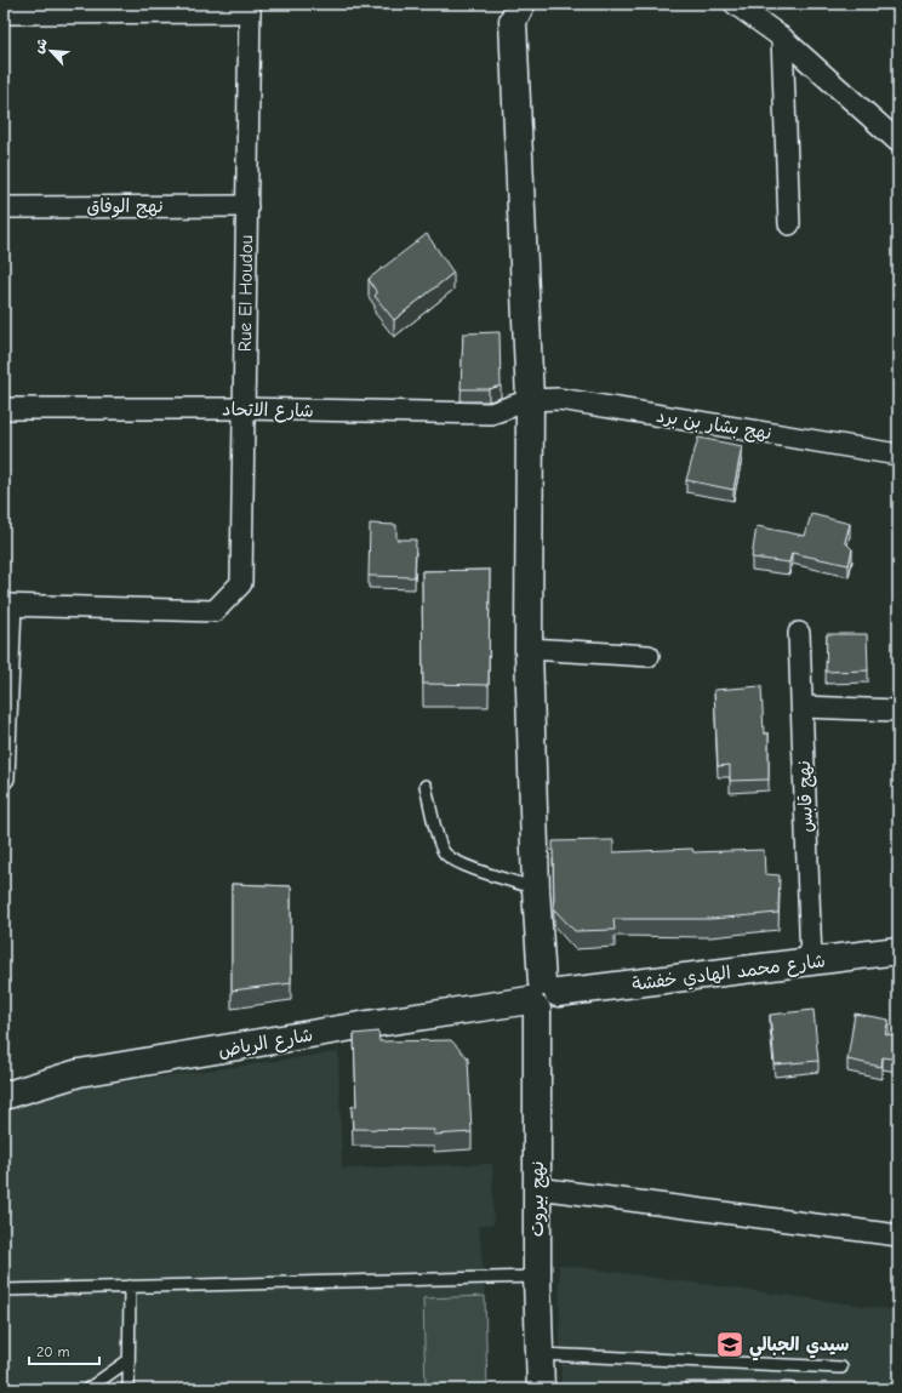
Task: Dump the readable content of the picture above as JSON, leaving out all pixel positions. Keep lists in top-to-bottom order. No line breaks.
{"streets":{"street":["نهج الوفاق","Rue El Houdou","شارع الاتحاد","نهج بشار بن برد","نهج قابس","شارع محمد الهادي خفشة","شارع الرياض","نهج بيروت"]},"crossings":[["نهج الوفاق","Rue El Houdou"],["Rue El Houdou","شارع الاتحاد"],["شارع الاتحاد","نهج بشار بن برد"],["شارع الاتحاد","نهج بيروت"],["نهج بشار بن برد","نهج بيروت"],["نهج قابس","شارع محمد الهادي خفشة"],["شارع محمد الهادي خفشة","شارع الرياض"],["شارع محمد الهادي خفشة","نهج بيروت"],["شارع الرياض","نهج بيروت"]],"places":{"school or university":["سيدي الجبالي"]},"scale_bar":"20 m","north":"top left"}
